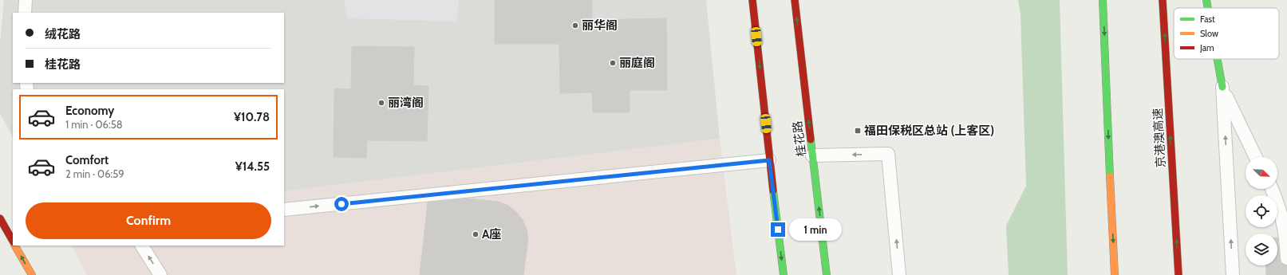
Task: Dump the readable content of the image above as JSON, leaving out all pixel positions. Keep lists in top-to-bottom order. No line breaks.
{"streets":{"main road":["京港澳高速","桂花路"]},"places":{"other":["丽华阁","丽庭阁","丽湾阁","A座"],"transit":["福田保税区总站 (上客区)"]},"legend":["Fast","Slow","Jam"],"north":"bottom right","page":{"banner":["绒花路","桂花路"],"list":[{"name":"Economy","note":"1 min · 06:58","value":"¥10.78"},{"name":"Comfort","note":"2 min · 06:59","value":"¥14.55"}],"buttons":"Confirm","bubble":"1 min"}}
